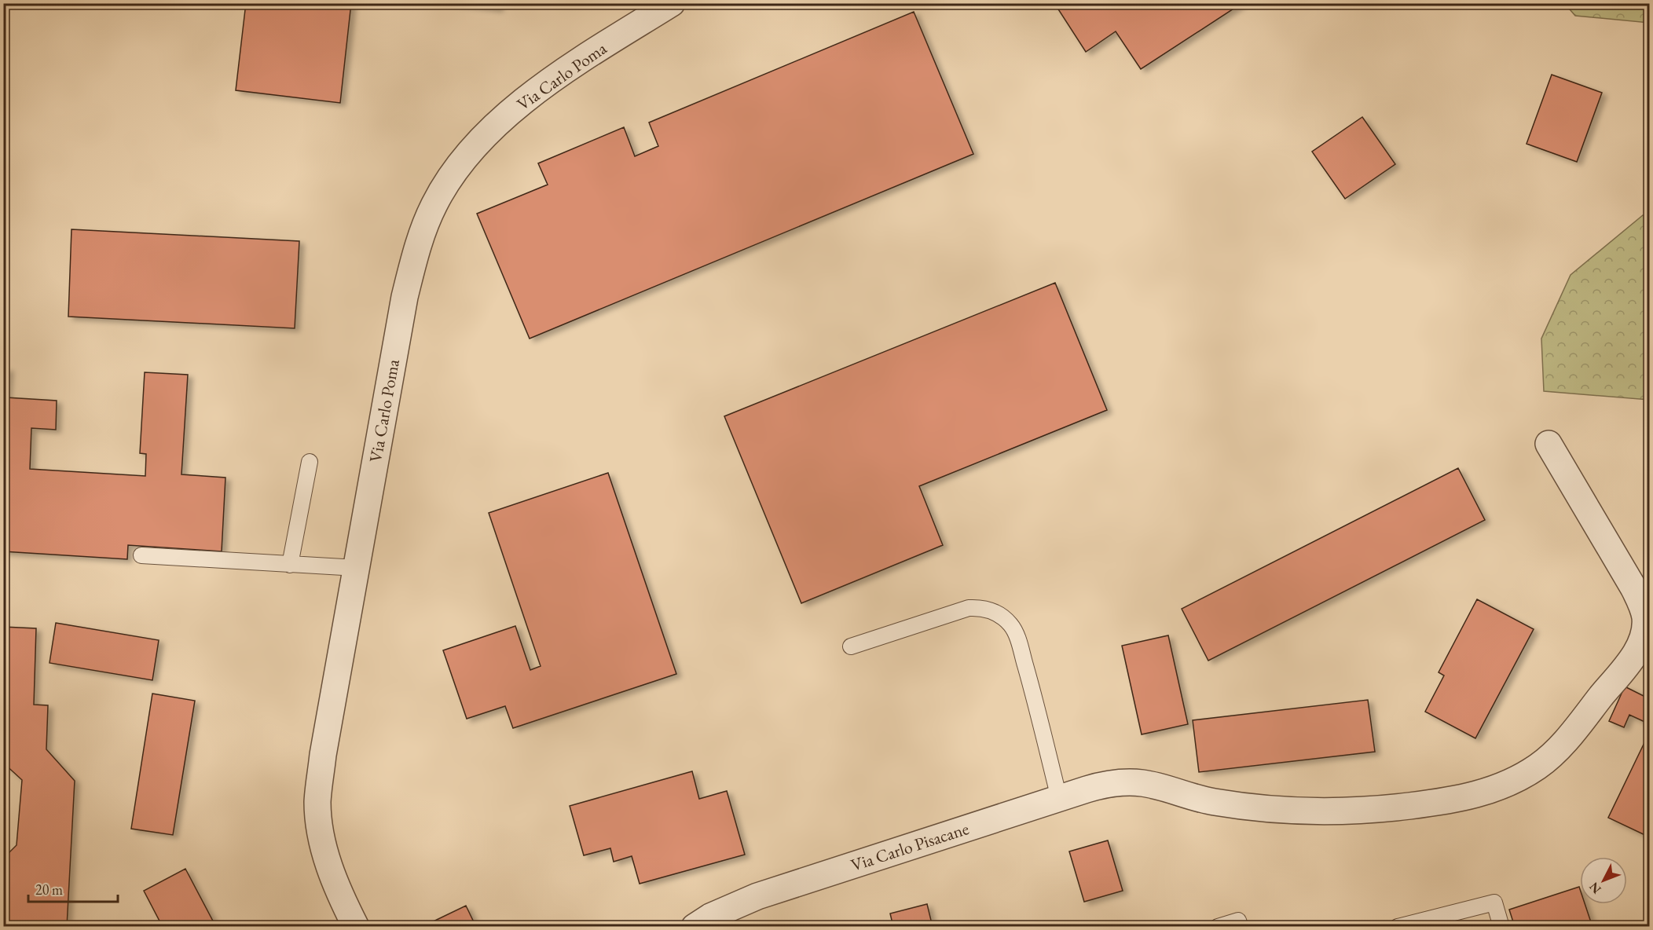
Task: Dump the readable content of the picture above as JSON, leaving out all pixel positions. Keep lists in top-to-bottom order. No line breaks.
{"streets":{"street":["Via Carlo Poma","Via Carlo Pisacane"]},"scale_bar":"20 m","north":"bottom left"}
